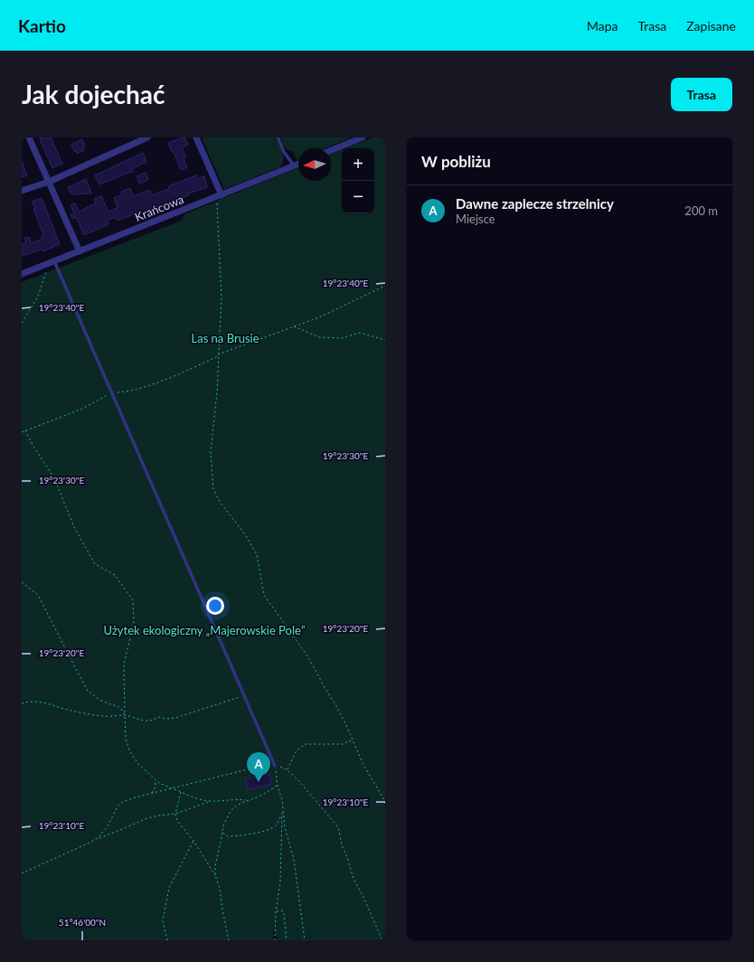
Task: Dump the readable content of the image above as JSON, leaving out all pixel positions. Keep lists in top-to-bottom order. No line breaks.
{"streets":{"street":["Krańcowa"]},"parks":["Las na Brusie","Użytek ekologiczny „Majerowskie Pole”"],"north":"left","page":{"header":"Kartio","nav":["Mapa","Trasa","Zapisane"],"buttons":"Trasa","title":"Jak dojechać","heading":"W pobliżu","map_buttons":["+","−"],"list":[{"mark":"A","name":"Dawne zaplecze strzelnicy","note":"Miejsce","value":"200 m"}],"pins":"A"},"coordinates":["19°23'40\"E","19°23'30\"E","19°23'20\"E","19°23'10\"E","51°46'00\"N"]}
